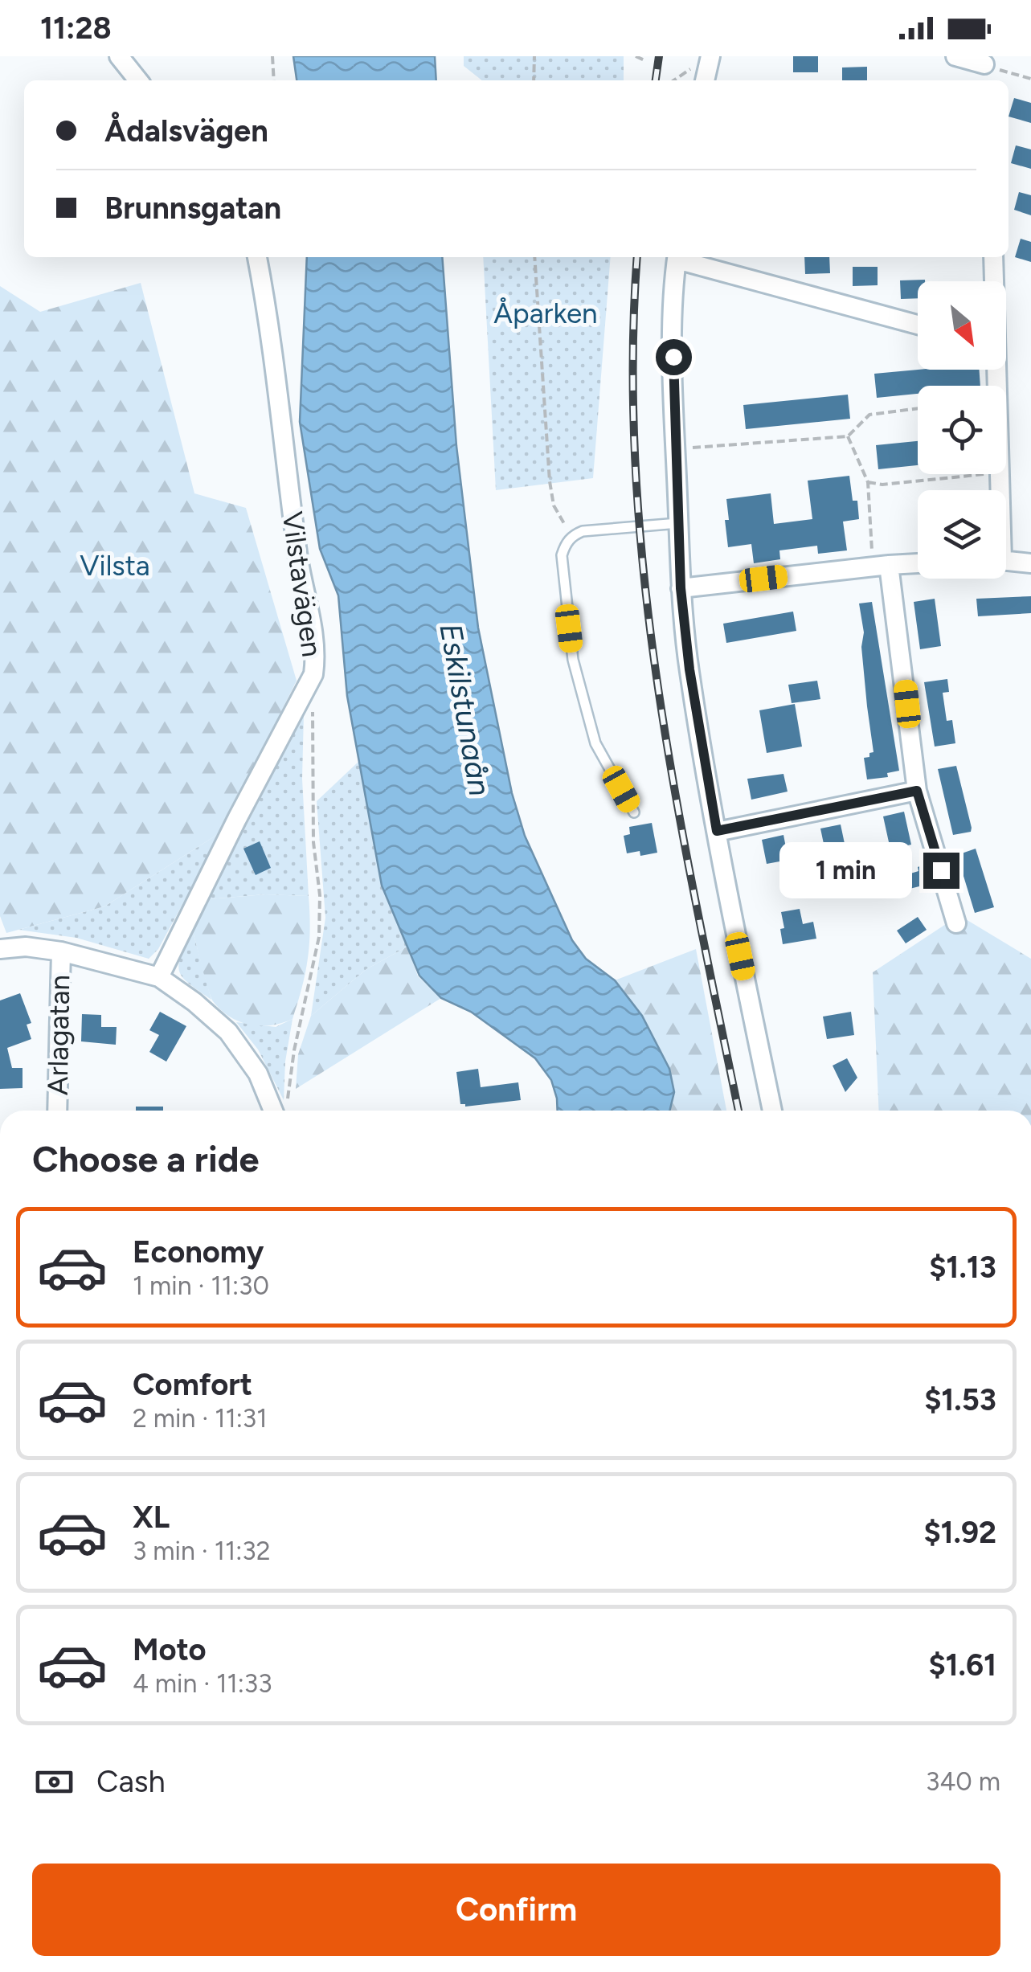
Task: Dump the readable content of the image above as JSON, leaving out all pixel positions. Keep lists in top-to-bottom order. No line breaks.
{"streets":{"street":["Vilstavägen","Arlagatan"]},"water":["Eskilstunaån"],"parks":["Åparken","Vilsta"],"north":"bottom right","page":{"status":"11:28","banner":["Ådalsvägen","Brunnsgatan"],"bubble":"1 min","heading":"Choose a ride","list":[{"name":"Economy","note":"1 min · 11:30","value":"$1.13"},{"name":"Comfort","note":"2 min · 11:31","value":"$1.53"},{"name":"XL","note":"3 min · 11:32","value":"$1.92"},{"name":"Moto","note":"4 min · 11:33","value":"$1.61"}],"pay":["Cash","340 m"],"buttons":"Confirm"}}
